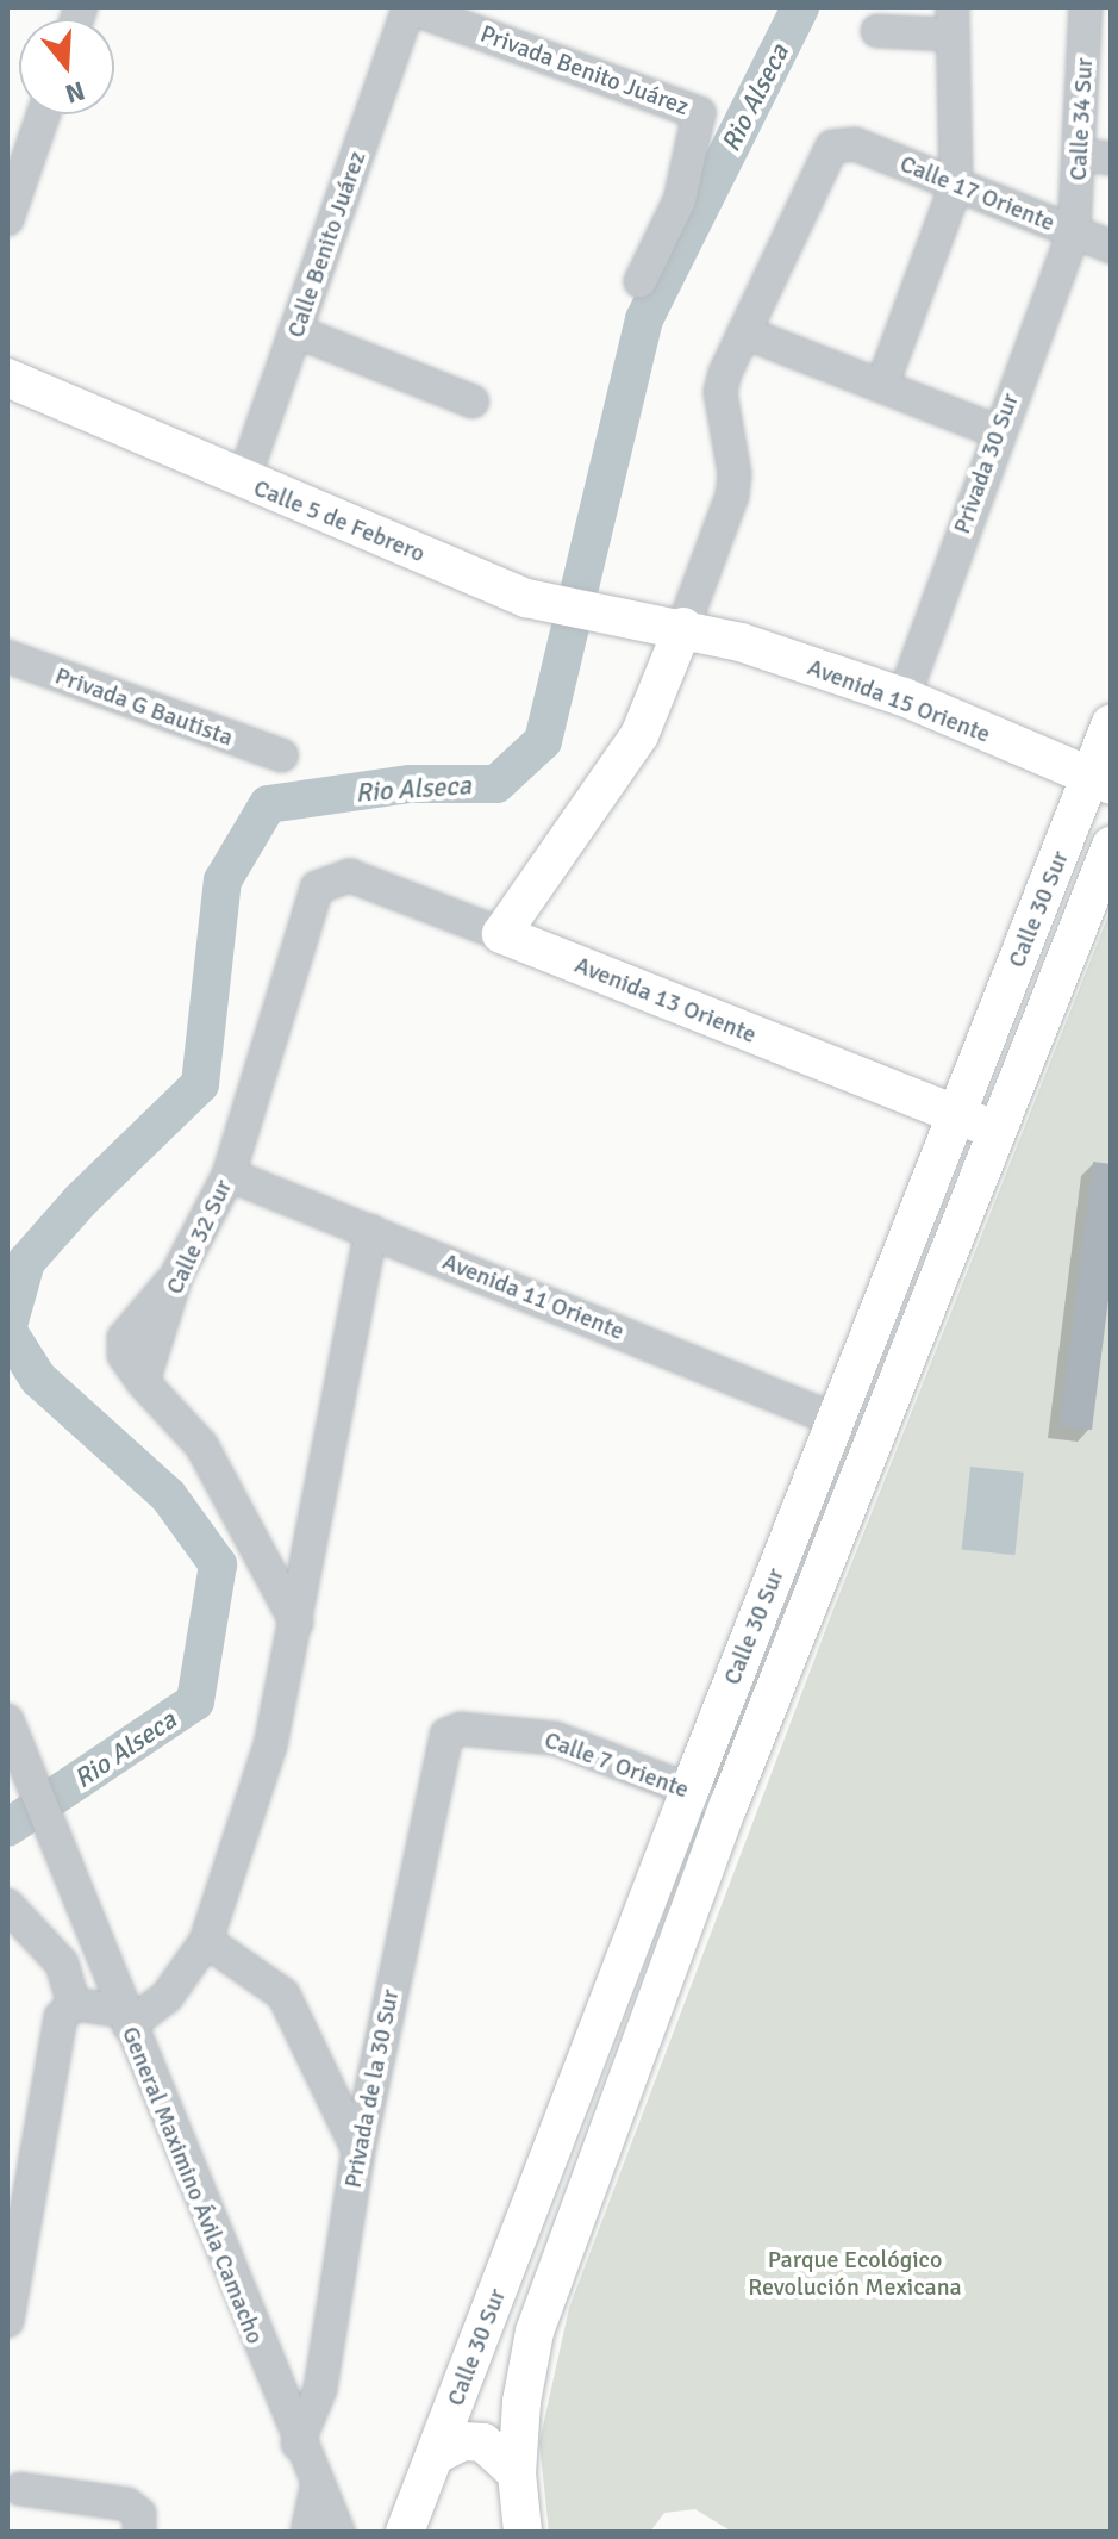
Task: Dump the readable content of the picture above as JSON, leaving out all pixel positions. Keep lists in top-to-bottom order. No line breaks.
{"streets":{"main road":["Calle 5 de Febrero","Avenida 15 Oriente","Calle 30 Sur","Avenida 13 Oriente"],"street":["Privada Benito Juárez","Calle 34 Sur","Calle 17 Oriente","Calle Benito Juárez","Privada 30 Sur","Privada G Bautista","Calle 32 Sur","Avenida 11 Oriente","Calle 7 Oriente","Privada de la 30 Sur","General Maximino Ávila Camacho"]},"crossings":[["Privada Benito Juárez","Calle Benito Juárez"],["Calle 34 Sur","Calle 17 Oriente"],["Calle 34 Sur","Privada 30 Sur"],["Calle 17 Oriente","Privada 30 Sur"],["Calle Benito Juárez","Calle 5 de Febrero"],["Privada 30 Sur","Avenida 15 Oriente"],["Calle 5 de Febrero","Avenida 15 Oriente"],["Avenida 15 Oriente","Calle 30 Sur"],["Calle 30 Sur","Avenida 13 Oriente"],["Calle 30 Sur","Avenida 11 Oriente"],["Calle 30 Sur","Calle 7 Oriente"],["Avenida 13 Oriente","Calle 32 Sur"],["Calle 32 Sur","Avenida 11 Oriente"],["Calle 7 Oriente","Privada de la 30 Sur"],["Privada de la 30 Sur","General Maximino Ávila Camacho"]],"water":["Rio Alseca"],"parks":["Parque Ecológico Revolución Mexicana"],"north":"bottom"}
